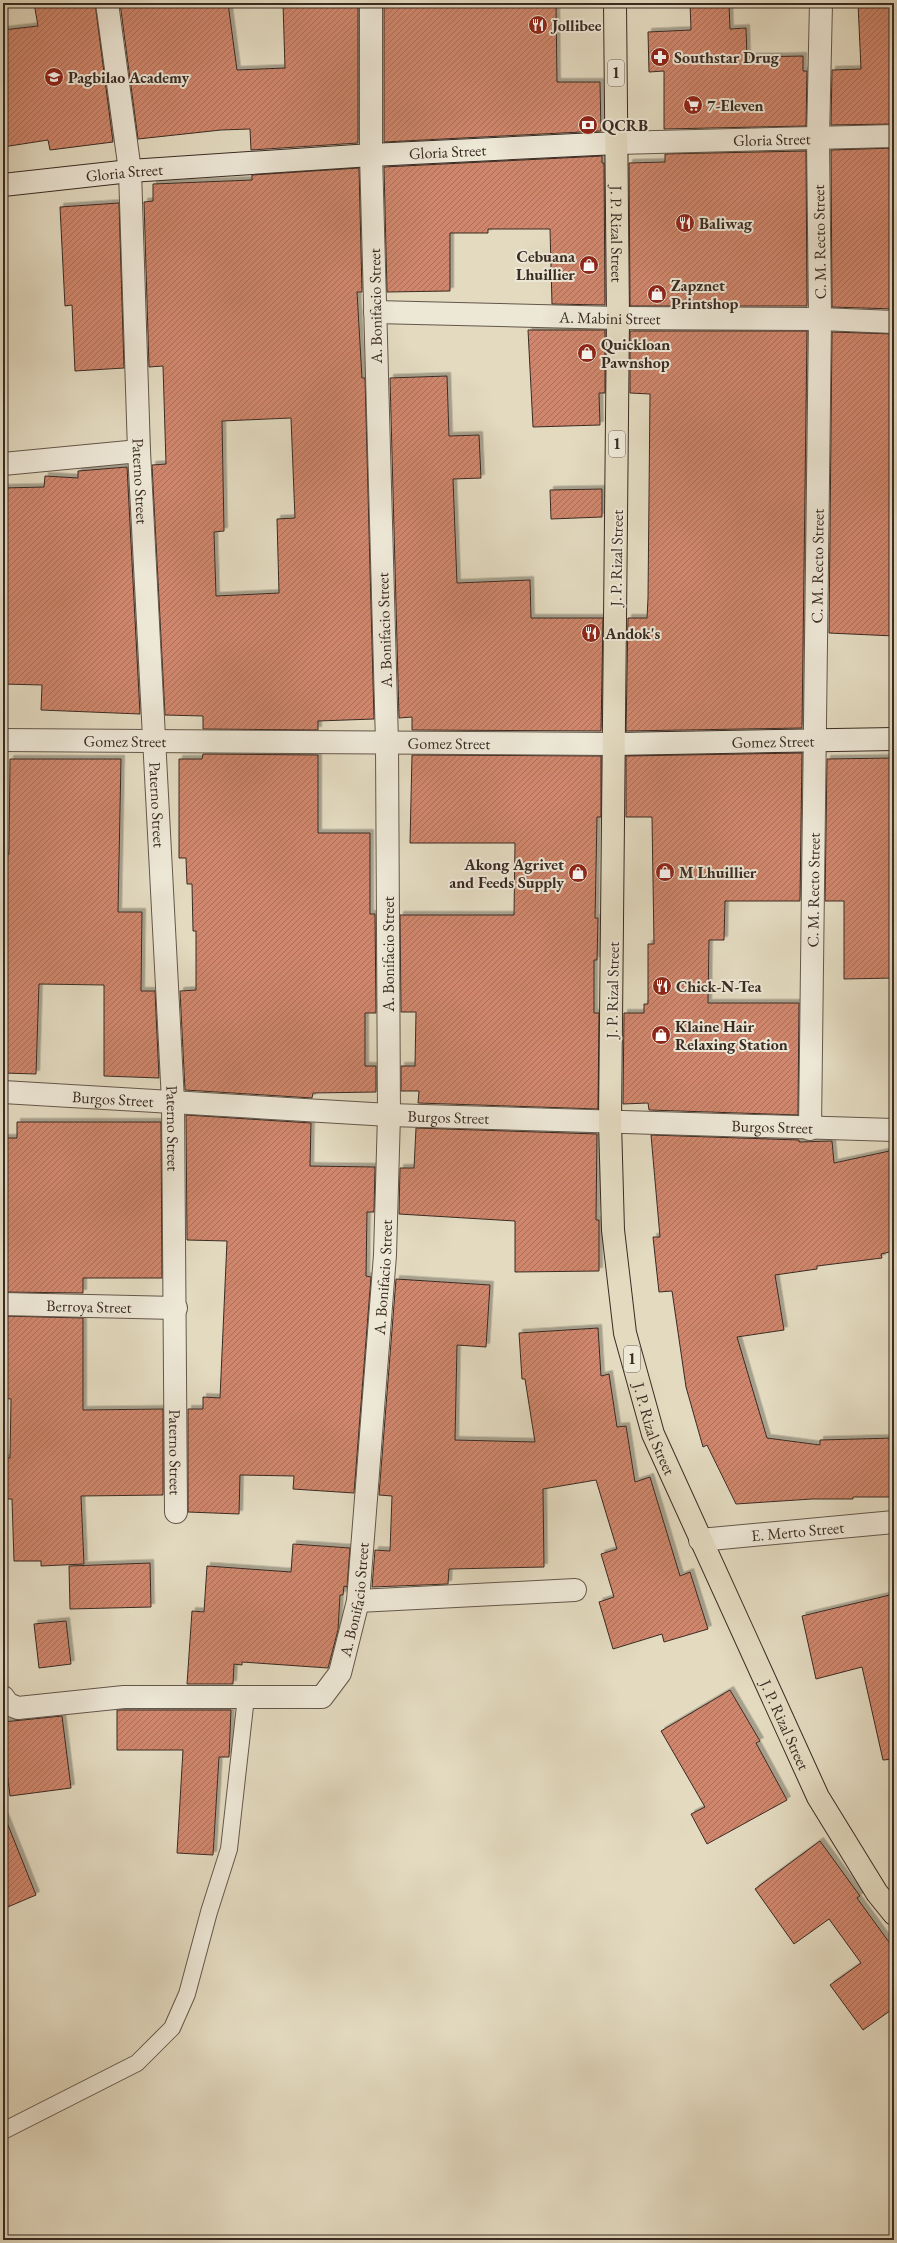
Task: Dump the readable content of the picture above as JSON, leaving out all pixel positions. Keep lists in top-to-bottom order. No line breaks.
{"streets":{"main road":["1","J. P. Rizal Street"],"street":["Gloria Street","C. M. Recto Street","A. Bonifacio Street","A. Mabini Street","Paterno Street","Gomez Street","Burgos Street","Berroya Street","E. Merto Street"]},"crossings":[["Gloria Street","J. P. Rizal Street"],["Gloria Street","C. M. Recto Street"],["Gloria Street","A. Bonifacio Street"],["Gloria Street","Paterno Street"],["J. P. Rizal Street","A. Mabini Street"],["J. P. Rizal Street","Gomez Street"],["J. P. Rizal Street","Burgos Street"],["J. P. Rizal Street","E. Merto Street"],["C. M. Recto Street","A. Mabini Street"],["C. M. Recto Street","Gomez Street"],["C. M. Recto Street","Burgos Street"],["A. Bonifacio Street","A. Mabini Street"],["A. Bonifacio Street","Gomez Street"],["A. Bonifacio Street","Burgos Street"],["Paterno Street","Gomez Street"],["Paterno Street","Burgos Street"],["Paterno Street","Berroya Street"]],"places":{"restaurant":["Jollibee","Baliwag","Andok's","Chick-N-Tea"],"pharmacy":["Southstar Drug"],"school or university":["Pagbilao Academy"],"supermarket":["7-Eleven"],"bank":["QCRB"],"shop":["Cebuana Lhuillier","Zapznet Printshop","Quickloan Pawnshop","M Lhuillier","Akong Agrivet and Feeds Supply","Klaine Hair Relaxing Station"]}}
